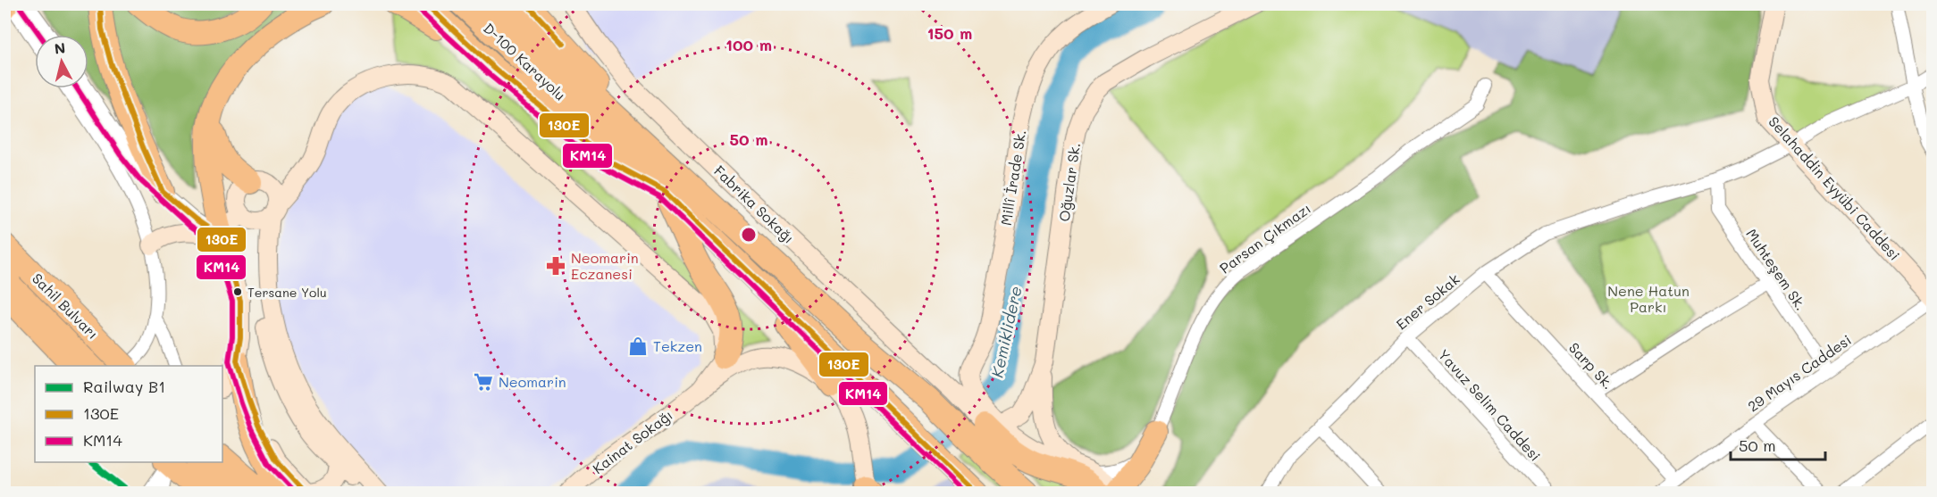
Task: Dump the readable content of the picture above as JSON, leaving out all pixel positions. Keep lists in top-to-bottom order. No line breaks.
{"streets":{"highway":["D-100 Karayolu","Sahil Bulvarı"],"street":["Millî İrade Sk.","Oğuzlar Sk.","Selahaddin Eyyübi Caddesi","Fabrika Sokağı","Parsan Çıkmazı","Muhteşem Sk.","Ener Sokak","Sarp Sk.","29 Mayıs Caddesi","Yavuz Selim Caddesi","Kainat Sokağı"]},"crossings":[["D-100 Karayolu","Fabrika Sokağı"],["Oğuzlar Sk.","Fabrika Sokağı"],["Selahaddin Eyyübi Caddesi","Ener Sokak"],["Selahaddin Eyyübi Caddesi","29 Mayıs Caddesi"],["Muhteşem Sk.","Ener Sokak"],["Muhteşem Sk.","29 Mayıs Caddesi"],["Ener Sokak","Sarp Sk."],["Ener Sokak","Yavuz Selim Caddesi"],["Sarp Sk.","29 Mayıs Caddesi"]],"water":["Kemiklidere"],"parks":["Nene Hatun Parkı"],"places":{"pharmacy":["Neomarin Eczanesi"],"other":["Tersane Yolu"],"shop":["Tekzen"],"supermarket":["Neomarin"]},"lines":["transit line 130E","transit line KM14","rail line B1"],"legend":["Railway B1","130E","KM14"],"scale_bar":"50 m","north":"top","rings":["150 m","100 m","50 m"]}
